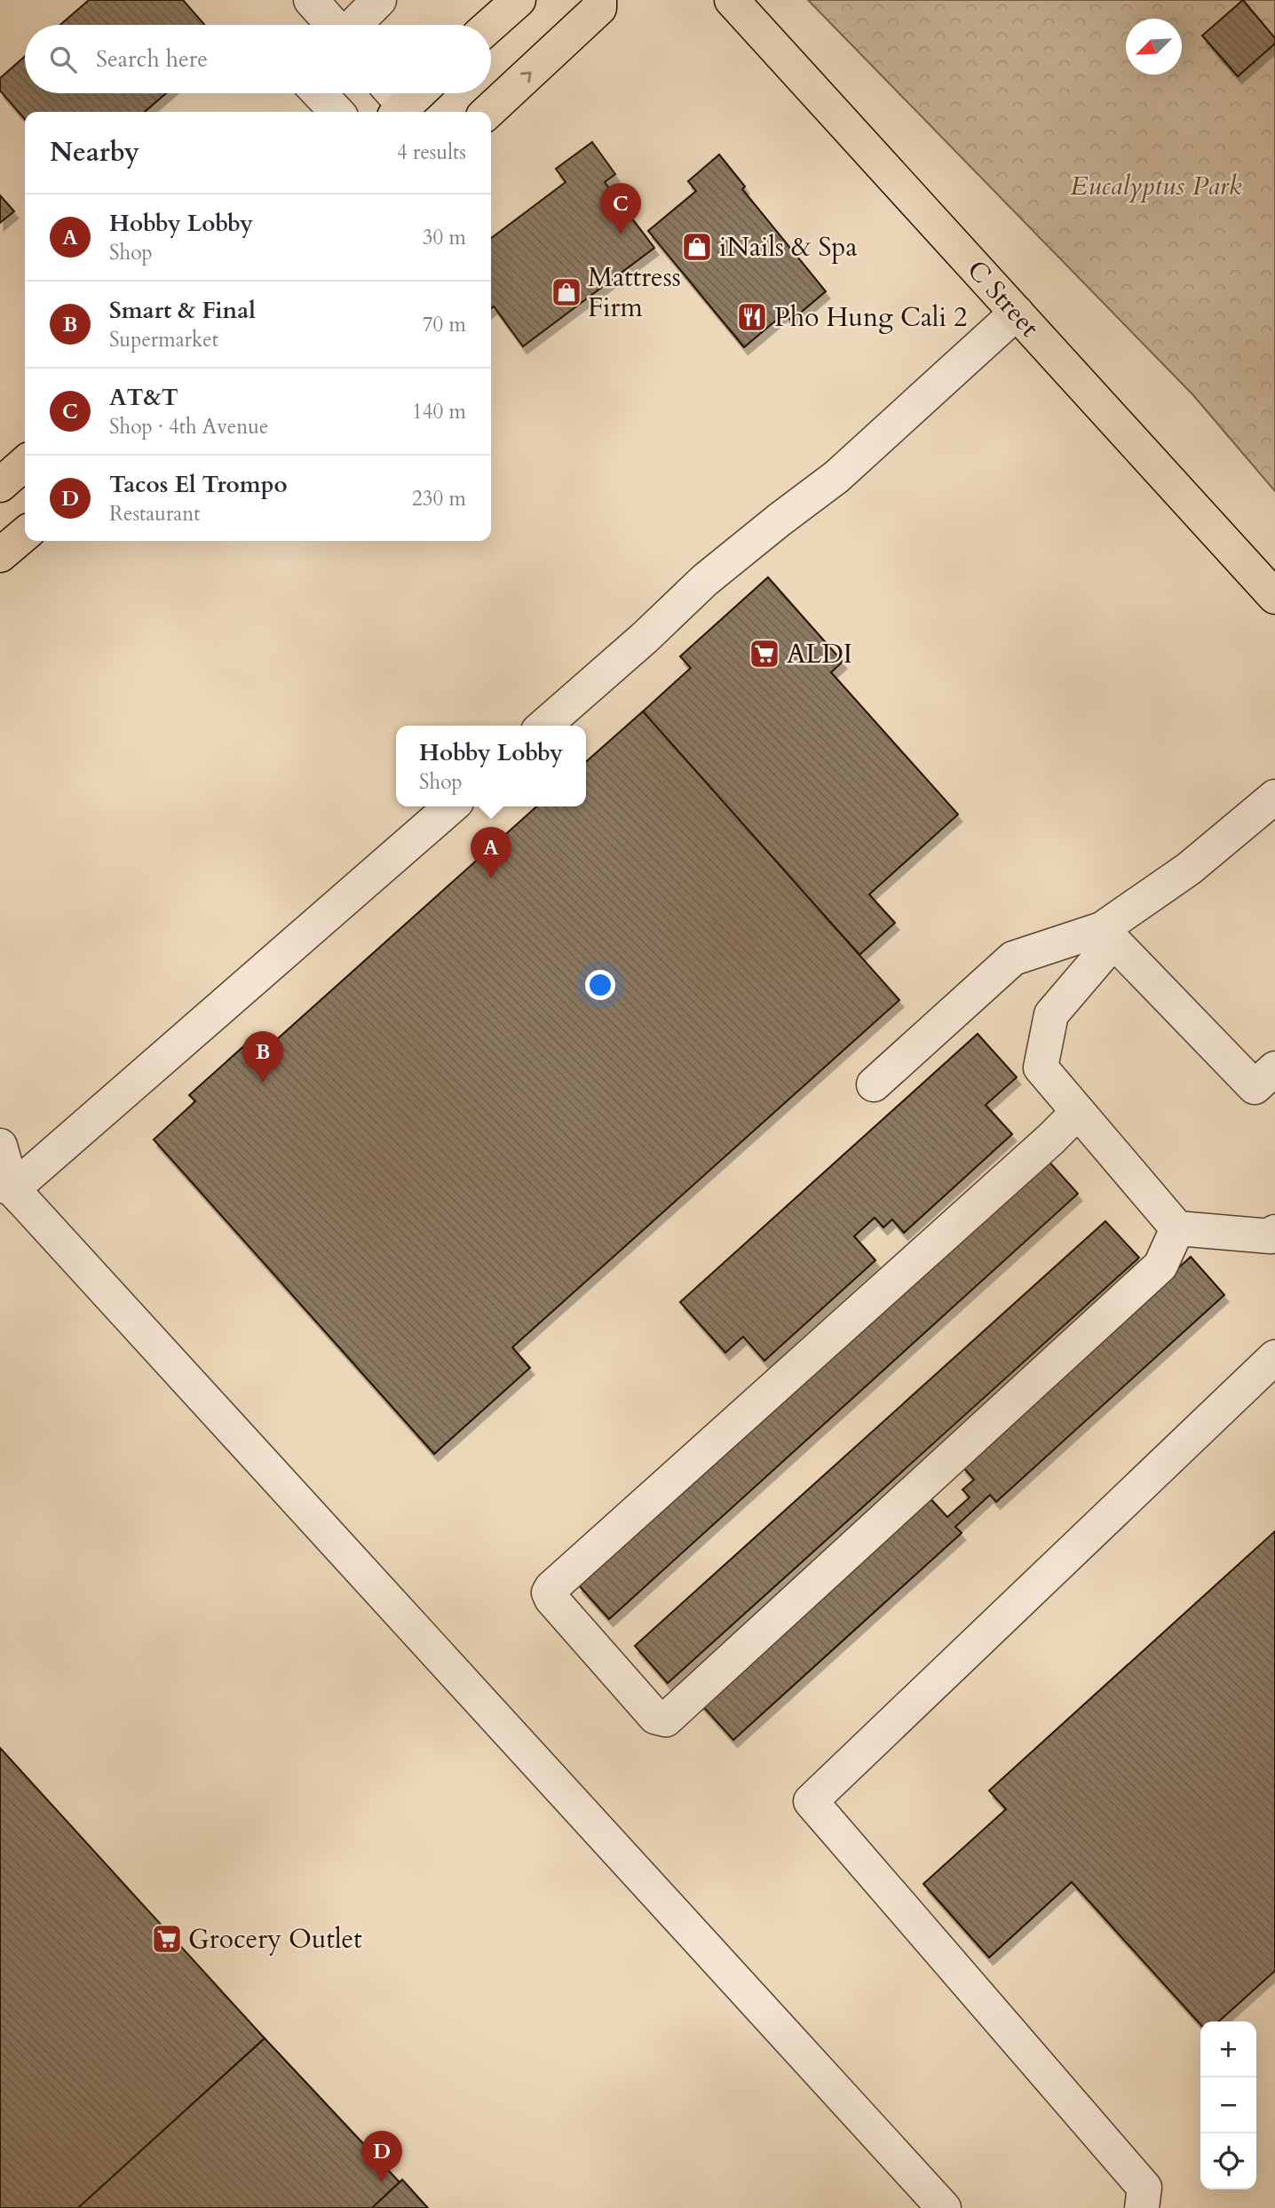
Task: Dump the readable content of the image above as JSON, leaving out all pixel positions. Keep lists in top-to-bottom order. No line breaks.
{"streets":{"main road":["C Street"]},"parks":["Eucalyptus Park"],"places":{"shop":["iNails & Spa","Mattress Firm"],"restaurant":["Pho Hung Cali 2"],"supermarket":["ALDI","Grocery Outlet"]},"north":"bottom left","page":{"search":"Search here","heading":["Nearby","4 results"],"pins":["C","A","B","D"],"list":[{"mark":"A","name":"Hobby Lobby","note":"Shop","value":"30 m"},{"mark":"B","name":"Smart & Final","note":"Supermarket","value":"70 m"},{"mark":"C","name":"AT&T","note":"Shop · 4th Avenue","value":"140 m"},{"mark":"D","name":"Tacos El Trompo","note":"Restaurant","value":"230 m"}],"popup":["Hobby Lobby","Shop"],"map_buttons":["+","−"]}}
